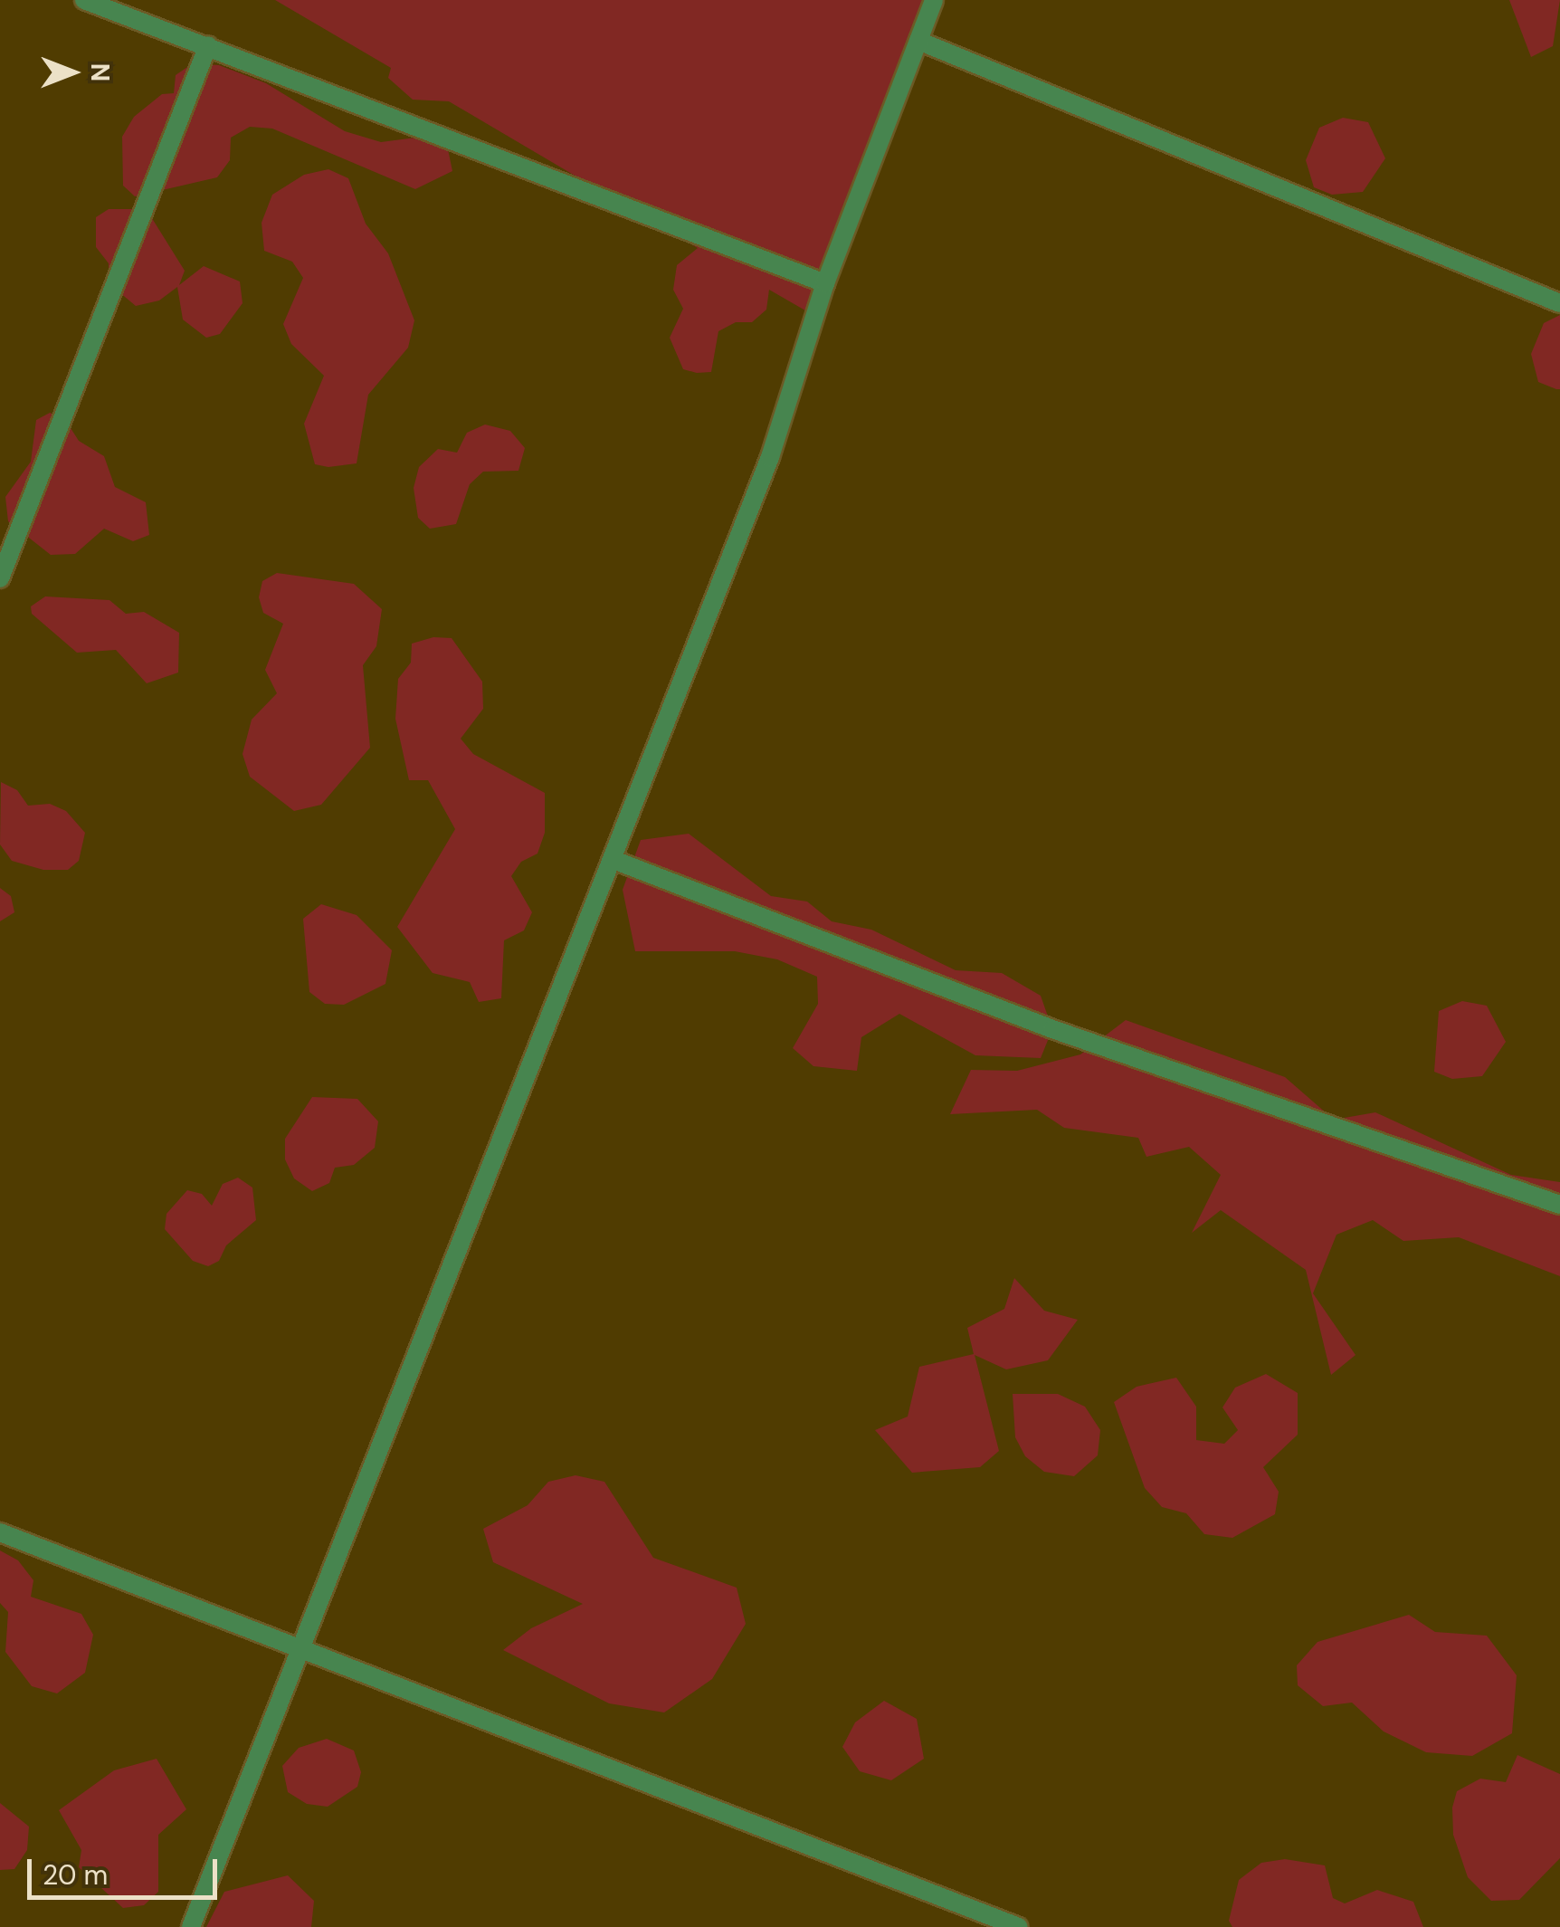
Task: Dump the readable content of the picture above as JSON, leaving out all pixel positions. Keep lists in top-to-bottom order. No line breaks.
{"scale_bar":"20 m","north":"right"}
